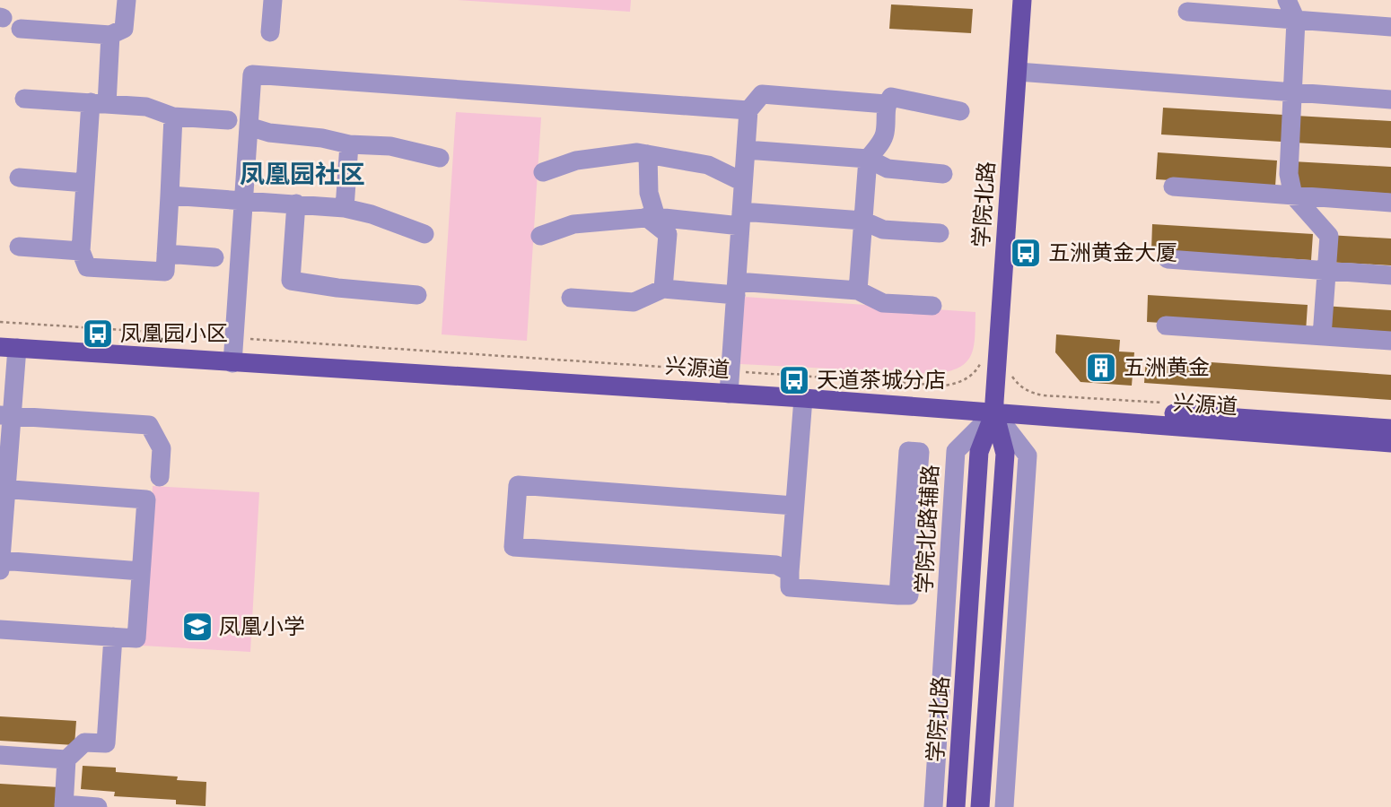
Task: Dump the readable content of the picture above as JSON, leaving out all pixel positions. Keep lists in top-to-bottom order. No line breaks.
{"streets":{"main road":["学院北路","兴源道"],"street":["学院北路辅路"]},"crossings":[["学院北路","兴源道"],["学院北路","学院北路辅路"],["兴源道","学院北路辅路"]],"districts":["凤凰园社区"],"places":{"bus stop":["五洲黄金大厦","凤凰园小区","天道茶城分店"],"building":["五洲黄金"],"school or university":["凤凰小学"]}}
